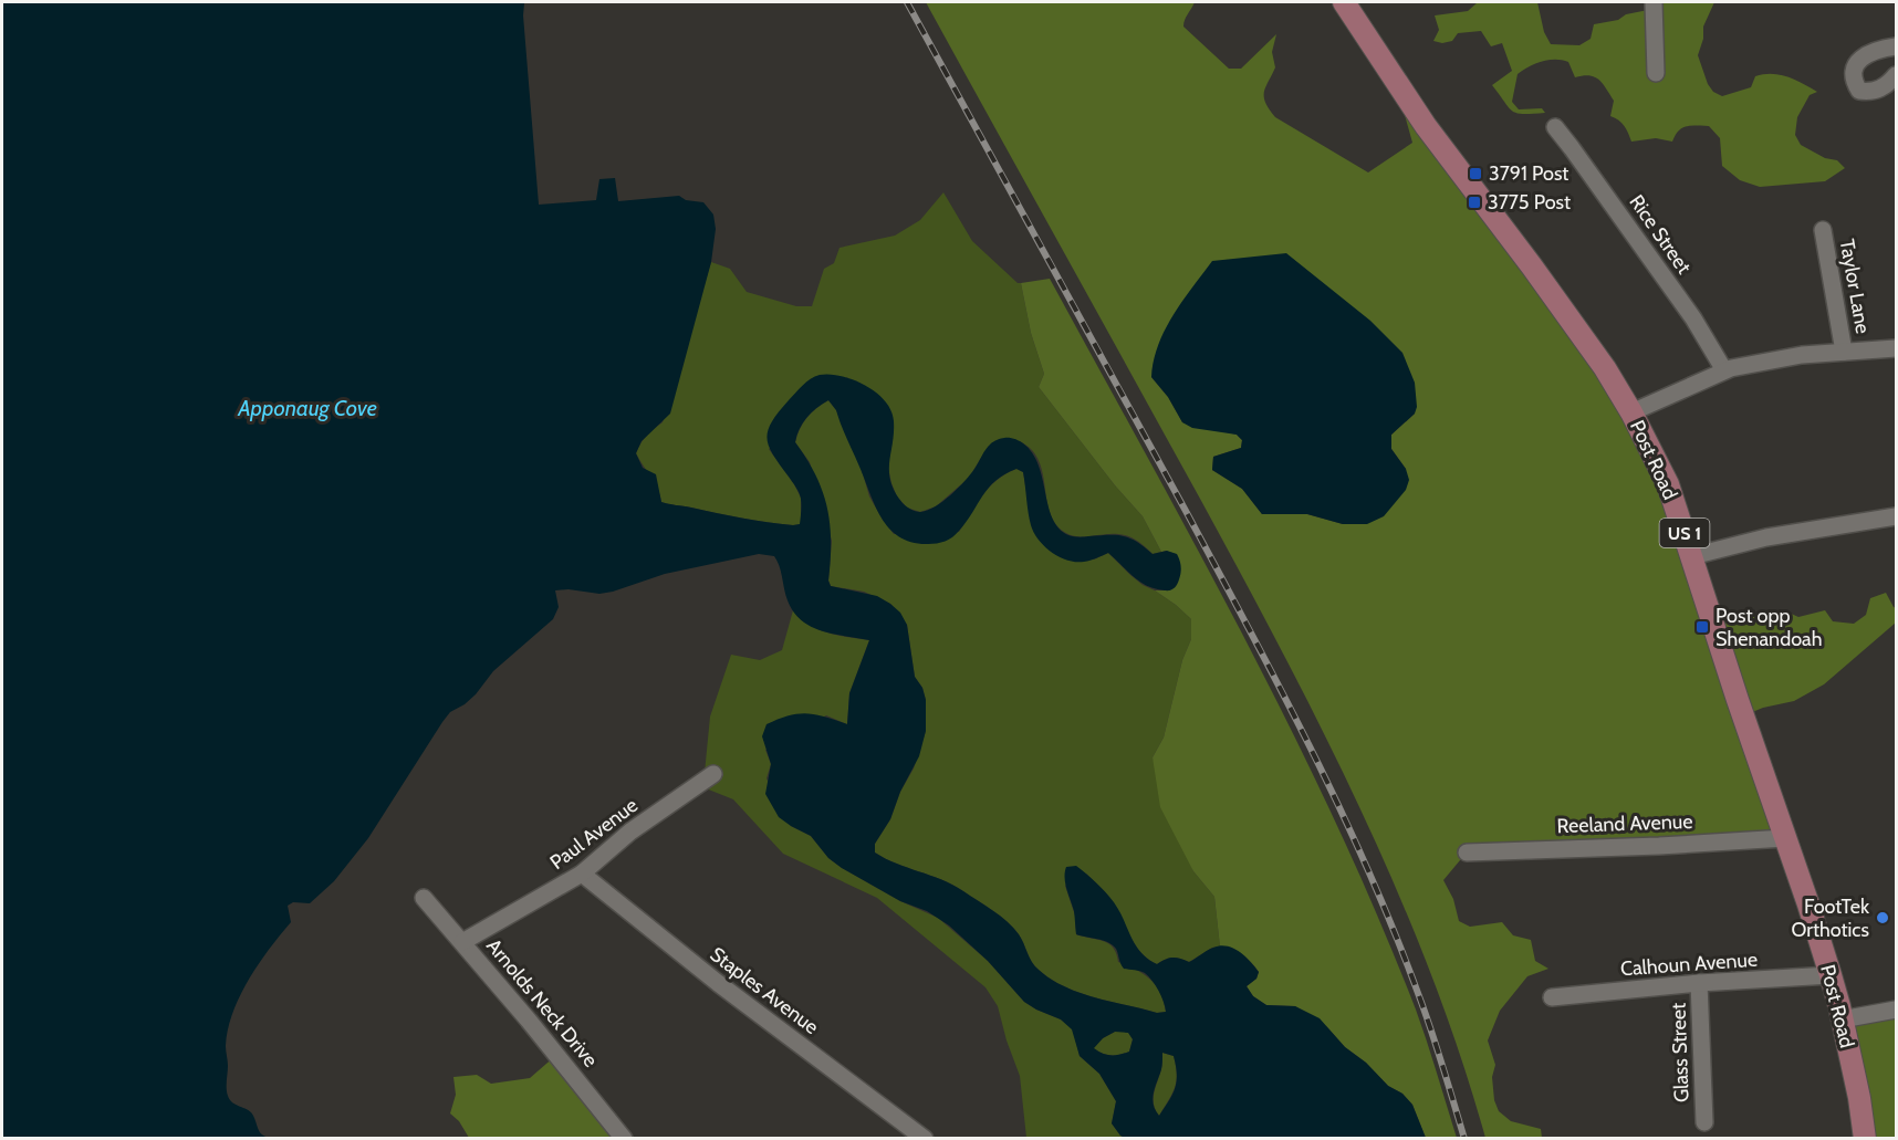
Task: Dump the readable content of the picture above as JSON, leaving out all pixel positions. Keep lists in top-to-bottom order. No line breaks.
{"streets":{"main road":["Post Road","US 1"],"street":["Rice Street","Taylor Lane","Reeland Avenue","Paul Avenue","Calhoun Avenue","Staples Avenue","Arnolds Neck Drive","Glass Street"]},"crossings":[["Post Road","Reeland Avenue"],["Post Road","Calhoun Avenue"],["Paul Avenue","Staples Avenue"],["Paul Avenue","Arnolds Neck Drive"],["Calhoun Avenue","Glass Street"]],"water":["Apponaug Cove"],"places":{"transit":["3791 Post","3775 Post","Post opp Shenandoah"],"other":["FootTek Orthotics"]}}
